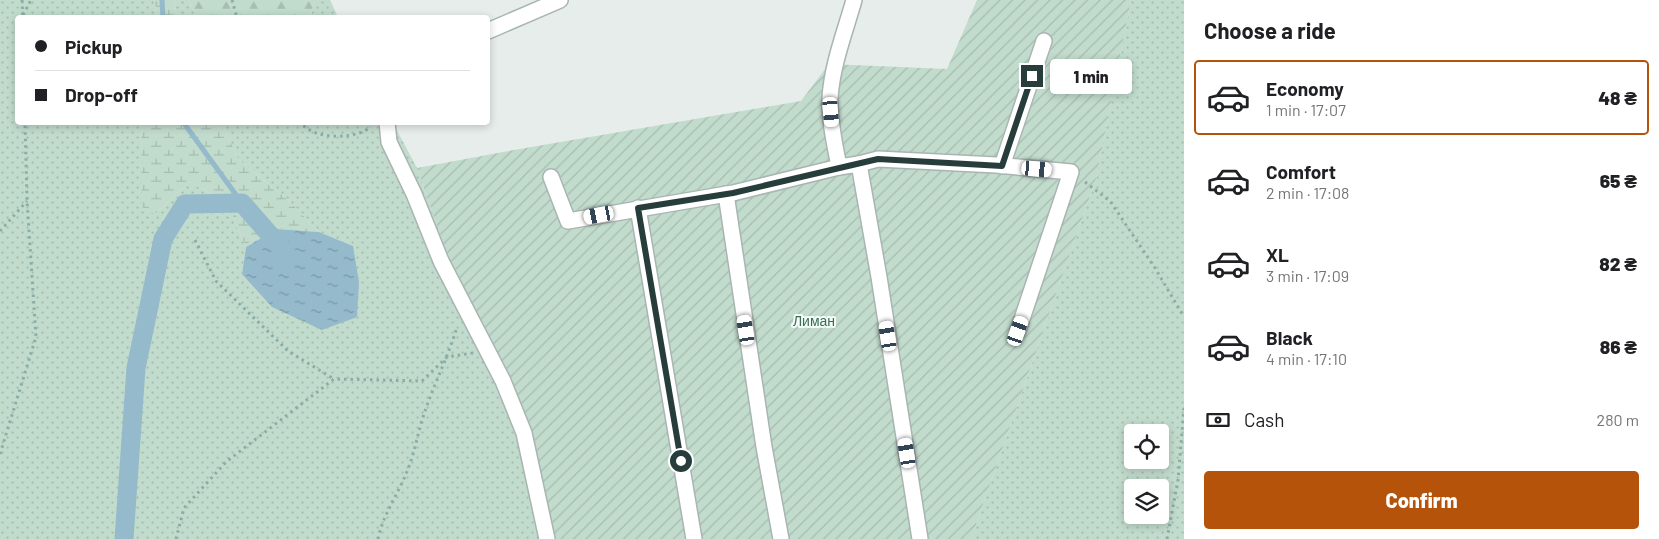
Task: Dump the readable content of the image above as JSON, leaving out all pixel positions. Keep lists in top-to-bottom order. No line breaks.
{"parks":["Лиман"],"page":{"heading":"Choose a ride","banner":["Pickup","Drop-off"],"bubble":"1 min","list":[{"name":"Economy","note":"1 min · 17:07","value":"48 ₴"},{"name":"Comfort","note":"2 min · 17:08","value":"65 ₴"},{"name":"XL","note":"3 min · 17:09","value":"82 ₴"},{"name":"Black","note":"4 min · 17:10","value":"86 ₴"}],"pay":["Cash","280 m"],"buttons":"Confirm"}}
